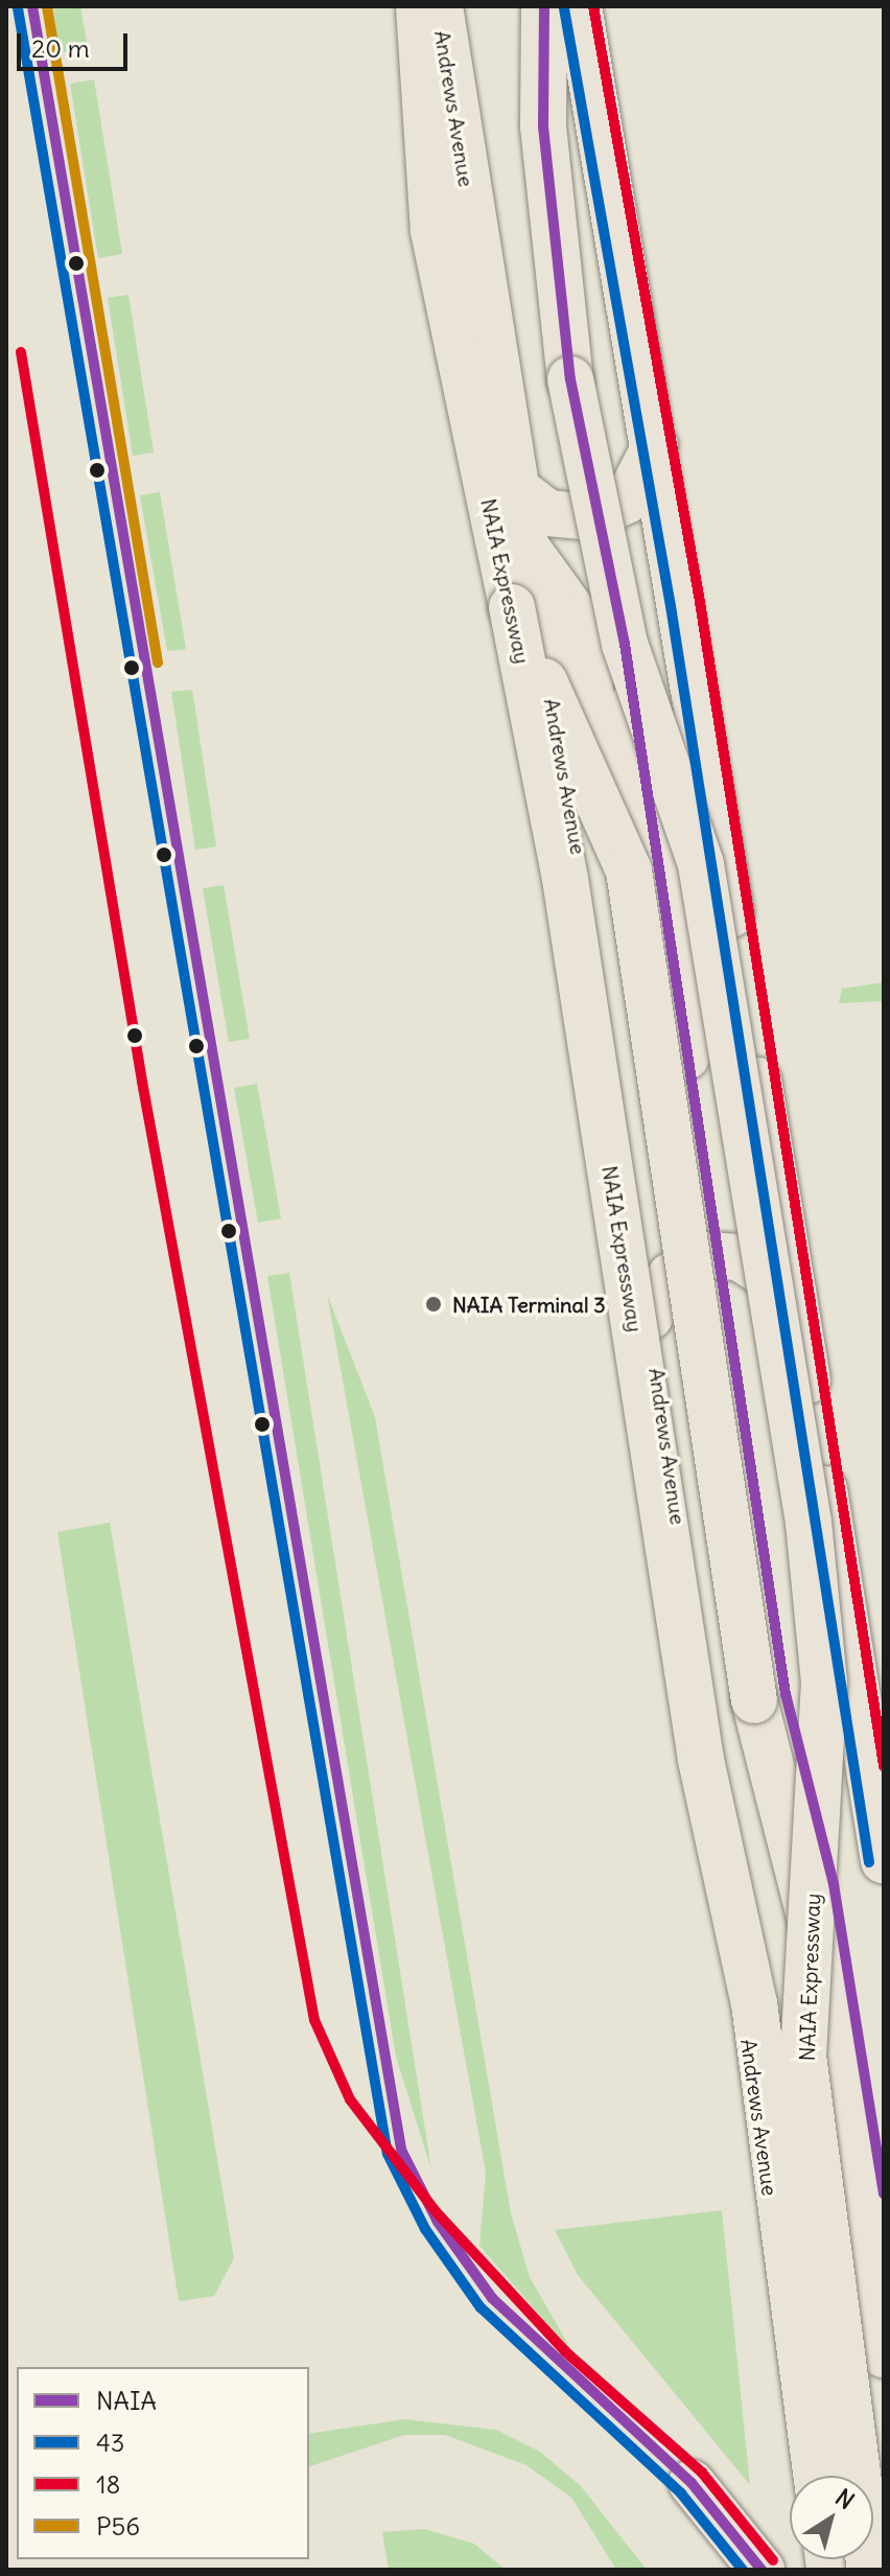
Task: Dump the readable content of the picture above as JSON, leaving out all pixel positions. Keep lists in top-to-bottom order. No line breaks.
{"streets":{"main road":["Andrews Avenue","NAIA Expressway"]},"places":["NAIA Terminal 3"],"lines":["transit line NAIA","transit line 18","transit line P56","transit line 43"],"legend":["NAIA","43","18","P56"],"scale_bar":"20 m","north":"top right"}
